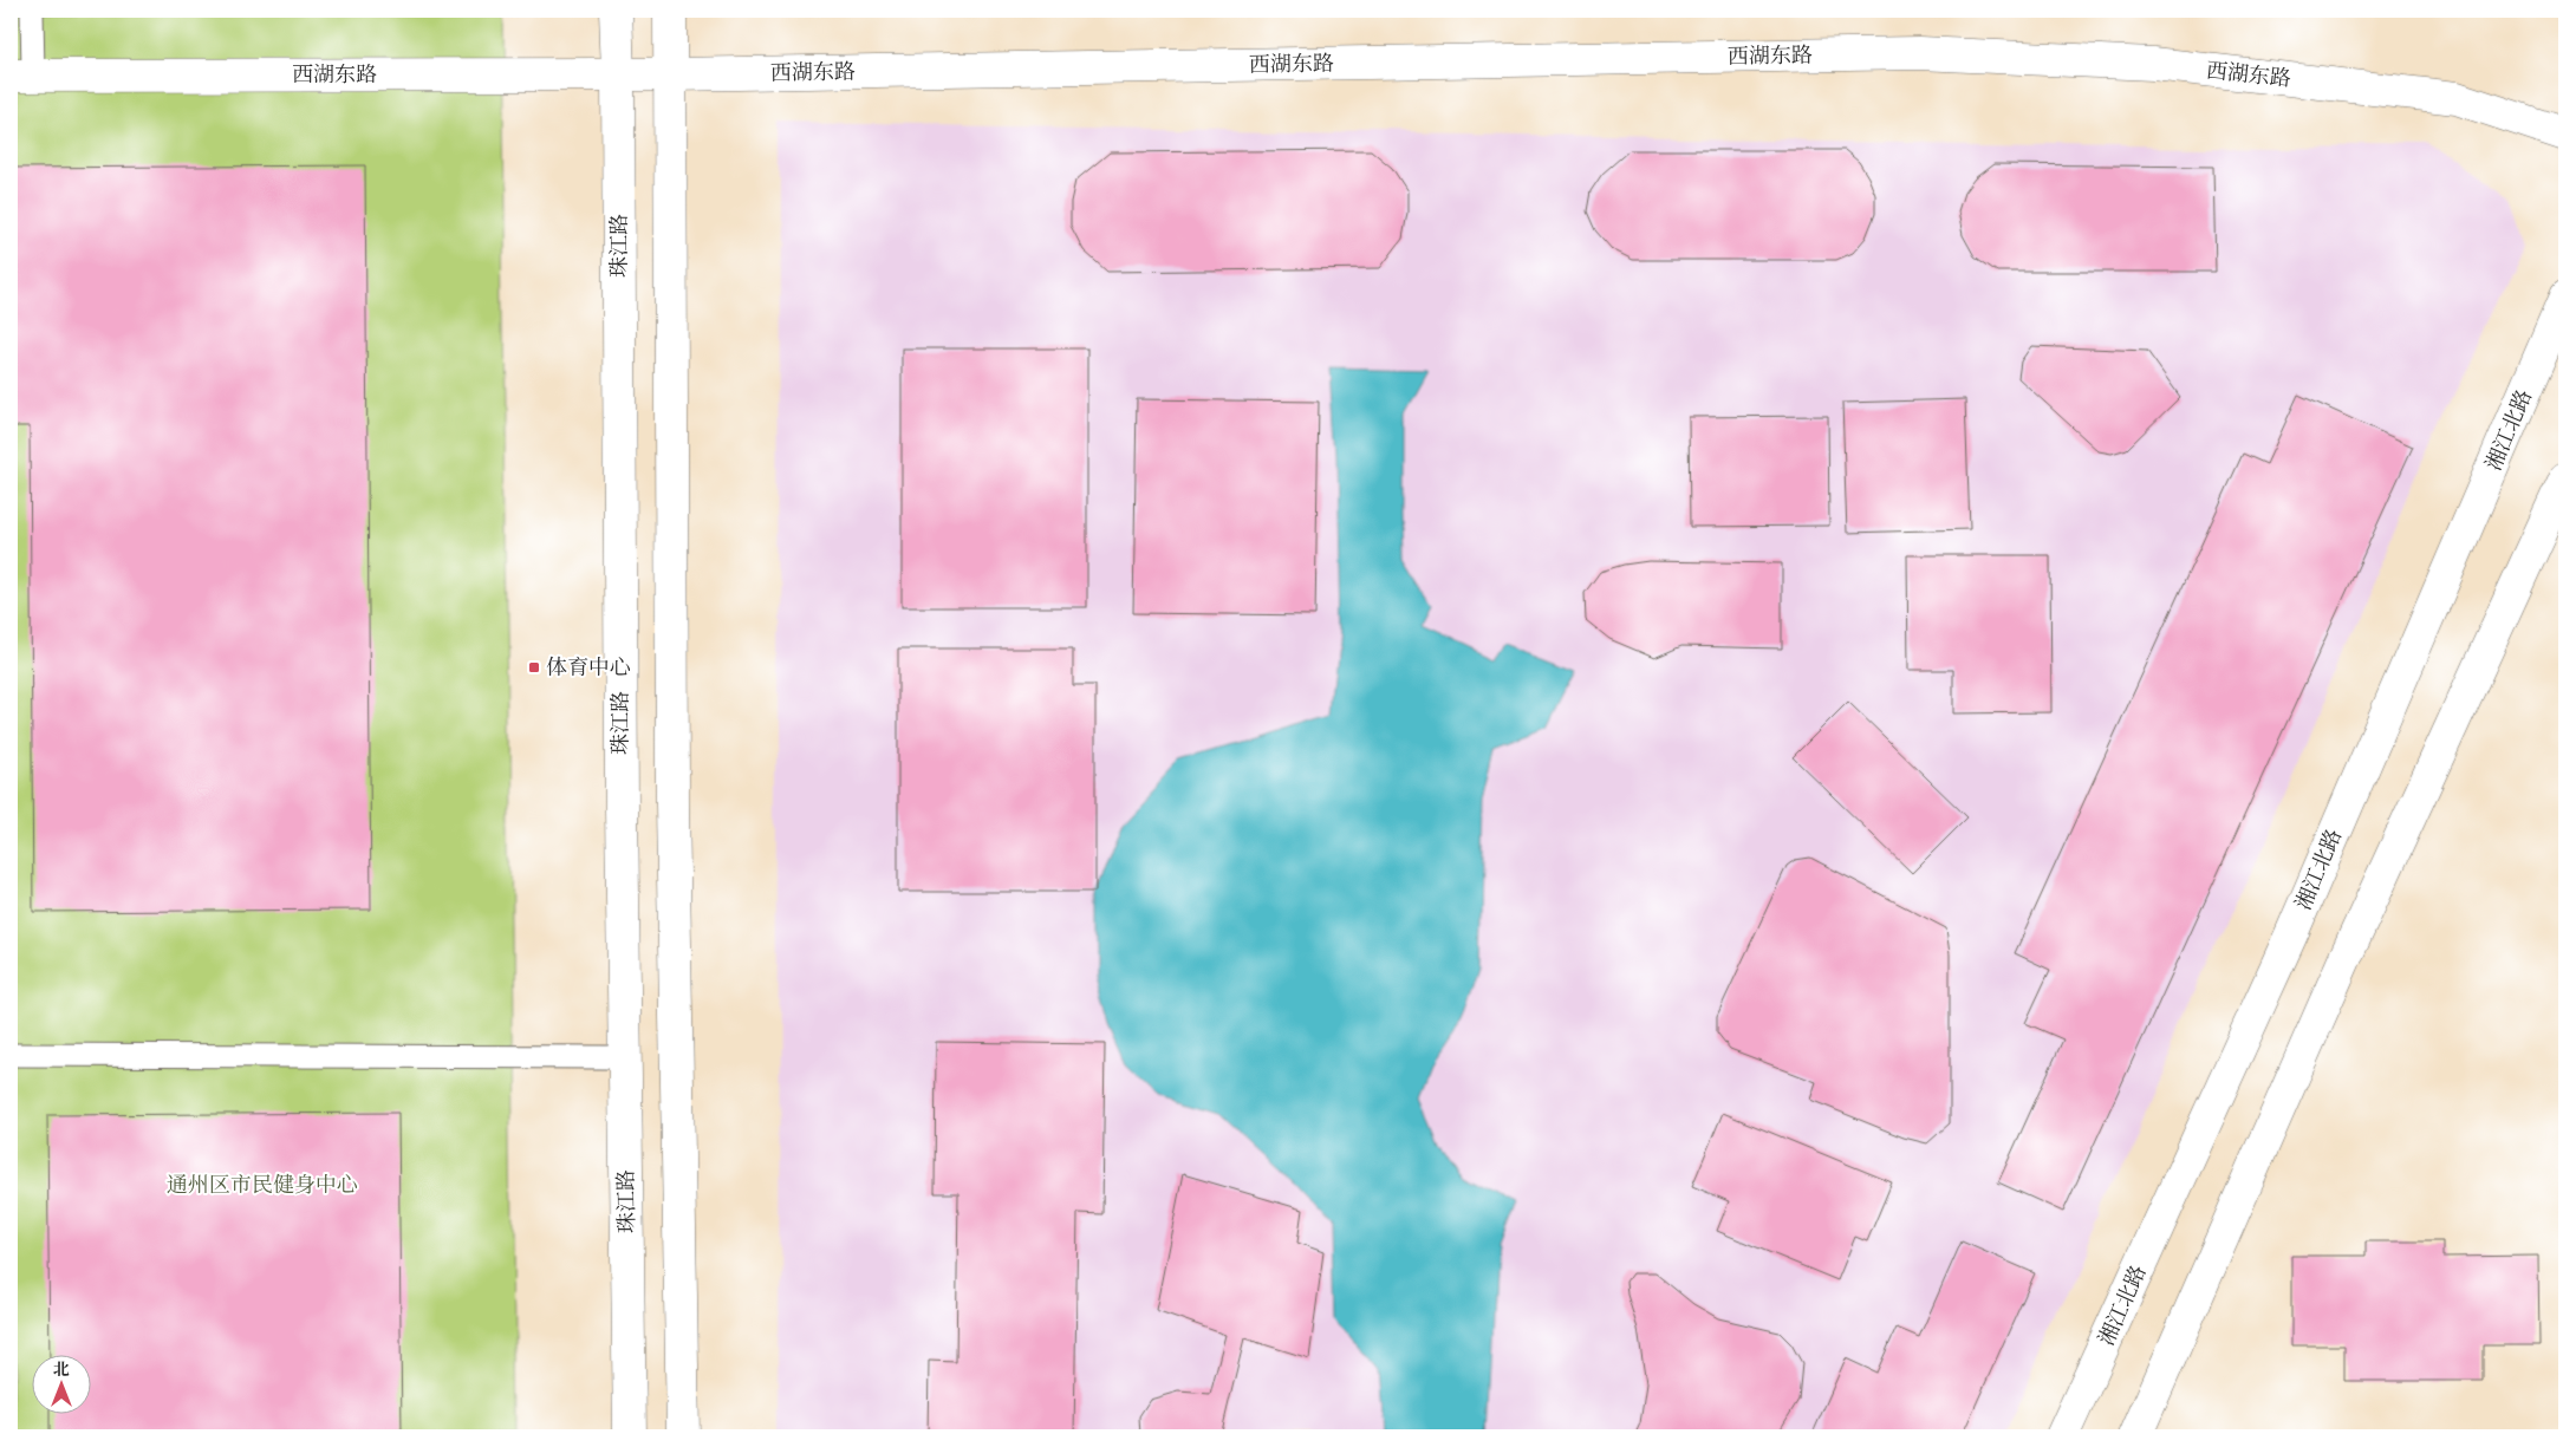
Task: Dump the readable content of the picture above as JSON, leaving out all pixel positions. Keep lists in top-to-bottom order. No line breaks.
{"streets":{"street":["西湖东路","珠江路","湘江北路"]},"crossings":[["西湖东路","珠江路"]],"parks":["通州区市民健身中心"],"places":{"transit":["体育中心"]},"north":"top"}
